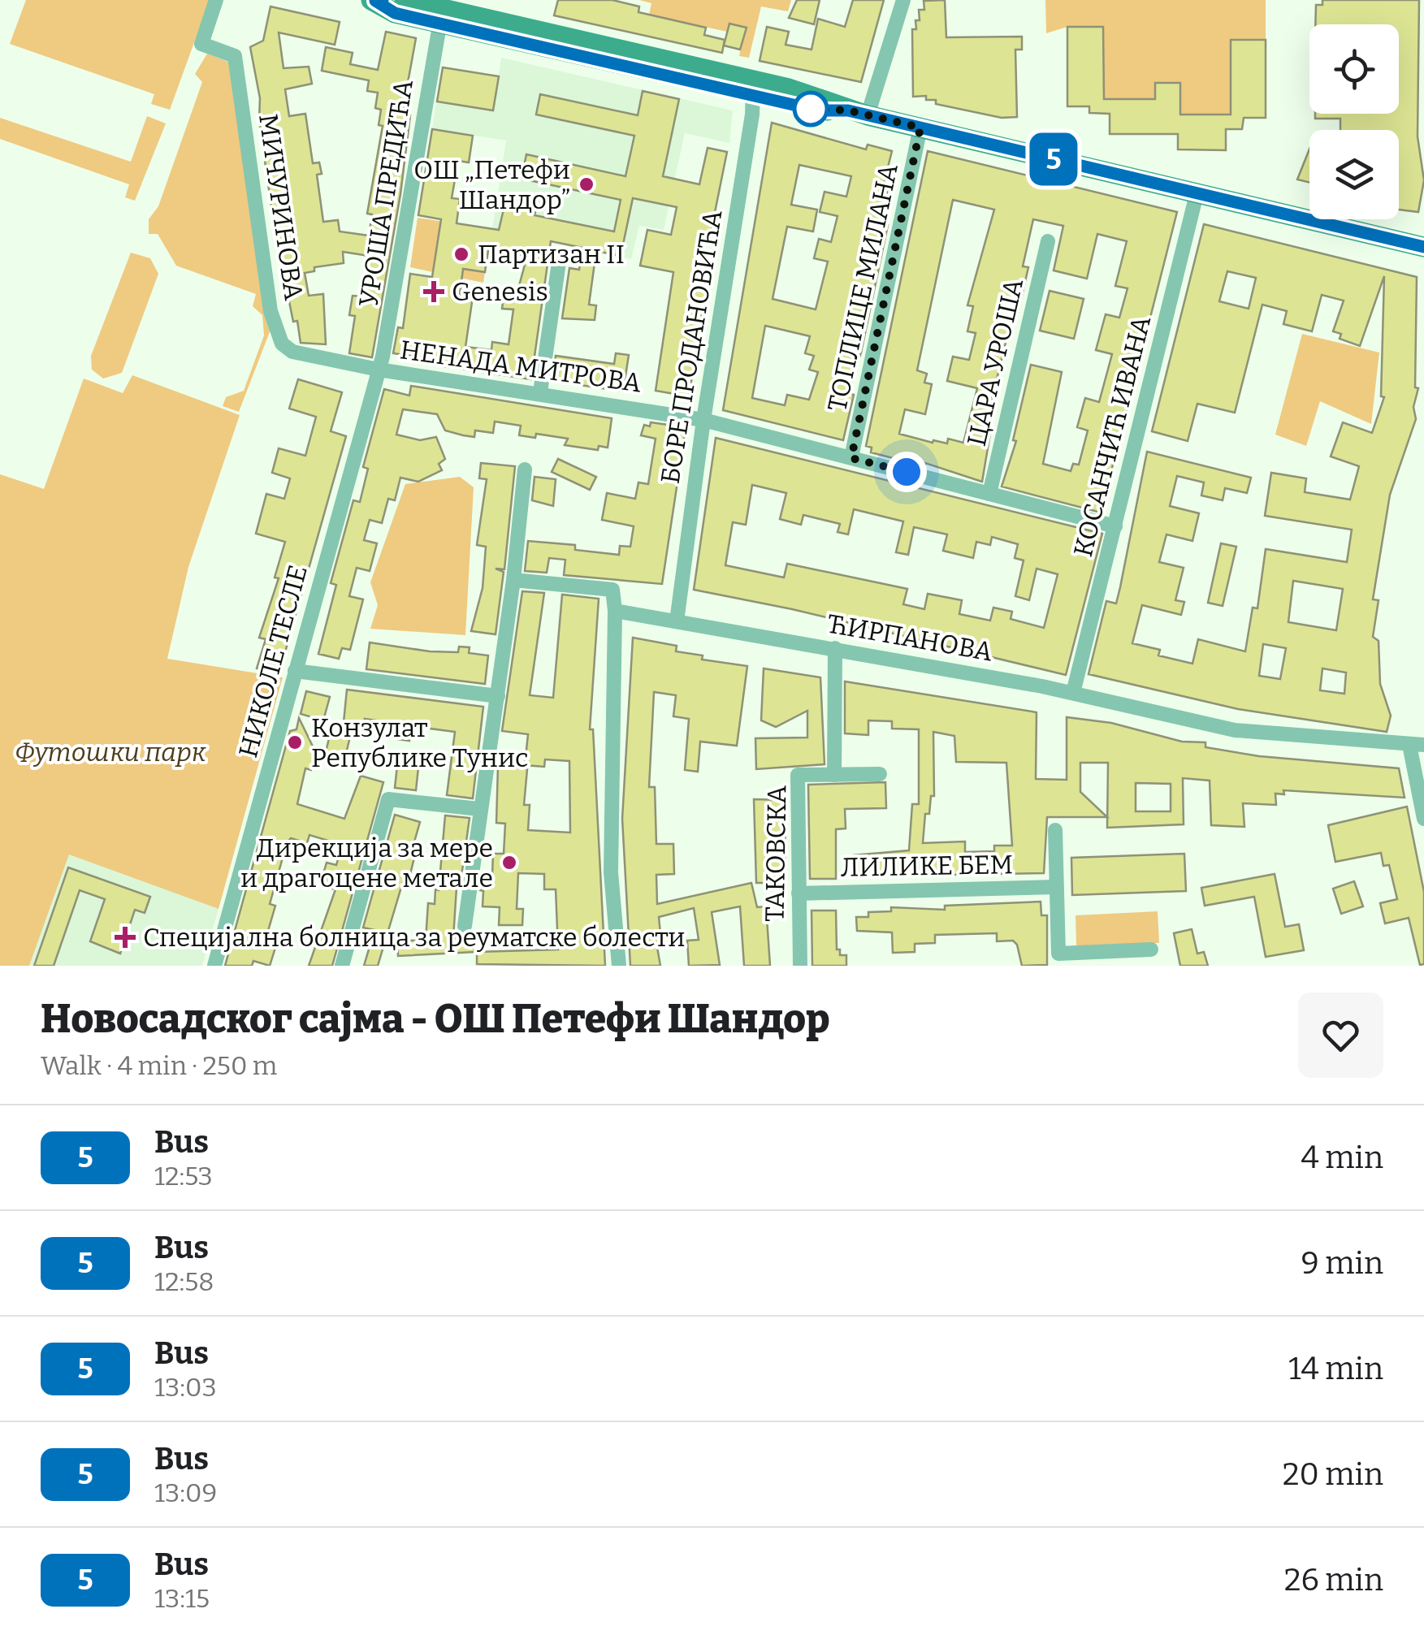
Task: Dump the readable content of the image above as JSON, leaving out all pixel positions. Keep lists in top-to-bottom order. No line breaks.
{"streets":{"street":["УРОША ПРЕДИЋА","МИЧУРИНОВА","ТОПЛИЦЕ МИЛАНА","БОРЕ ПРОДАНОВИЋА","ЦАРА УРОША","НЕНАДА МИТРОВА","КОСАНЧИЋ ИВАНА","ЋИРПАНОВА","НИКОЛЕ ТЕСЛЕ","ТАКОВСКА","ЛИЛИКЕ БЕМ"]},"crossings":[["УРОША ПРЕДИЋА","МИЧУРИНОВА"],["УРОША ПРЕДИЋА","НЕНАДА МИТРОВА"],["УРОША ПРЕДИЋА","НИКОЛЕ ТЕСЛЕ"],["МИЧУРИНОВА","НЕНАДА МИТРОВА"],["МИЧУРИНОВА","НИКОЛЕ ТЕСЛЕ"],["ТОПЛИЦЕ МИЛАНА","НЕНАДА МИТРОВА"],["БОРЕ ПРОДАНОВИЋА","НЕНАДА МИТРОВА"],["БОРЕ ПРОДАНОВИЋА","ЋИРПАНОВА"],["ЦАРА УРОША","НЕНАДА МИТРОВА"],["НЕНАДА МИТРОВА","КОСАНЧИЋ ИВАНА"],["НЕНАДА МИТРОВА","НИКОЛЕ ТЕСЛЕ"],["КОСАНЧИЋ ИВАНА","ЋИРПАНОВА"],["ТАКОВСКА","ЛИЛИКЕ БЕМ"]],"parks":["Футошки парк"],"places":{"other":["ОШ „Петефи Шандор”","Партизан II","Конзулат Републике Тунис","Дирекција за мере и драгоцене метале"],"health":["Genesis","Специјална болница за реуматске болести"]},"lines":["bus line 5"],"page":{"on_map":"5","heading":["Новосадског сајма - ОШ Петефи Шандор","Walk · 4 min · 250 m"],"list":[{"mark":"5","name":"Bus","note":"12:53","value":"4 min"},{"mark":"5","name":"Bus","note":"12:58","value":"9 min"},{"mark":"5","name":"Bus","note":"13:03","value":"14 min"},{"mark":"5","name":"Bus","note":"13:09","value":"20 min"},{"mark":"5","name":"Bus","note":"13:15","value":"26 min"}]}}
